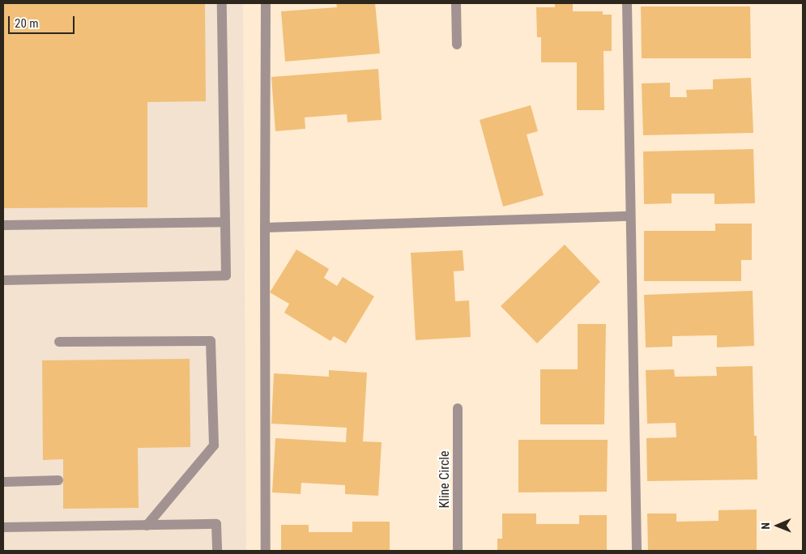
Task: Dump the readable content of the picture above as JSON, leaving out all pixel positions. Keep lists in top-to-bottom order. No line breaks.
{"streets":{"street":["Kline Circle"]},"scale_bar":"20 m","north":"left"}
